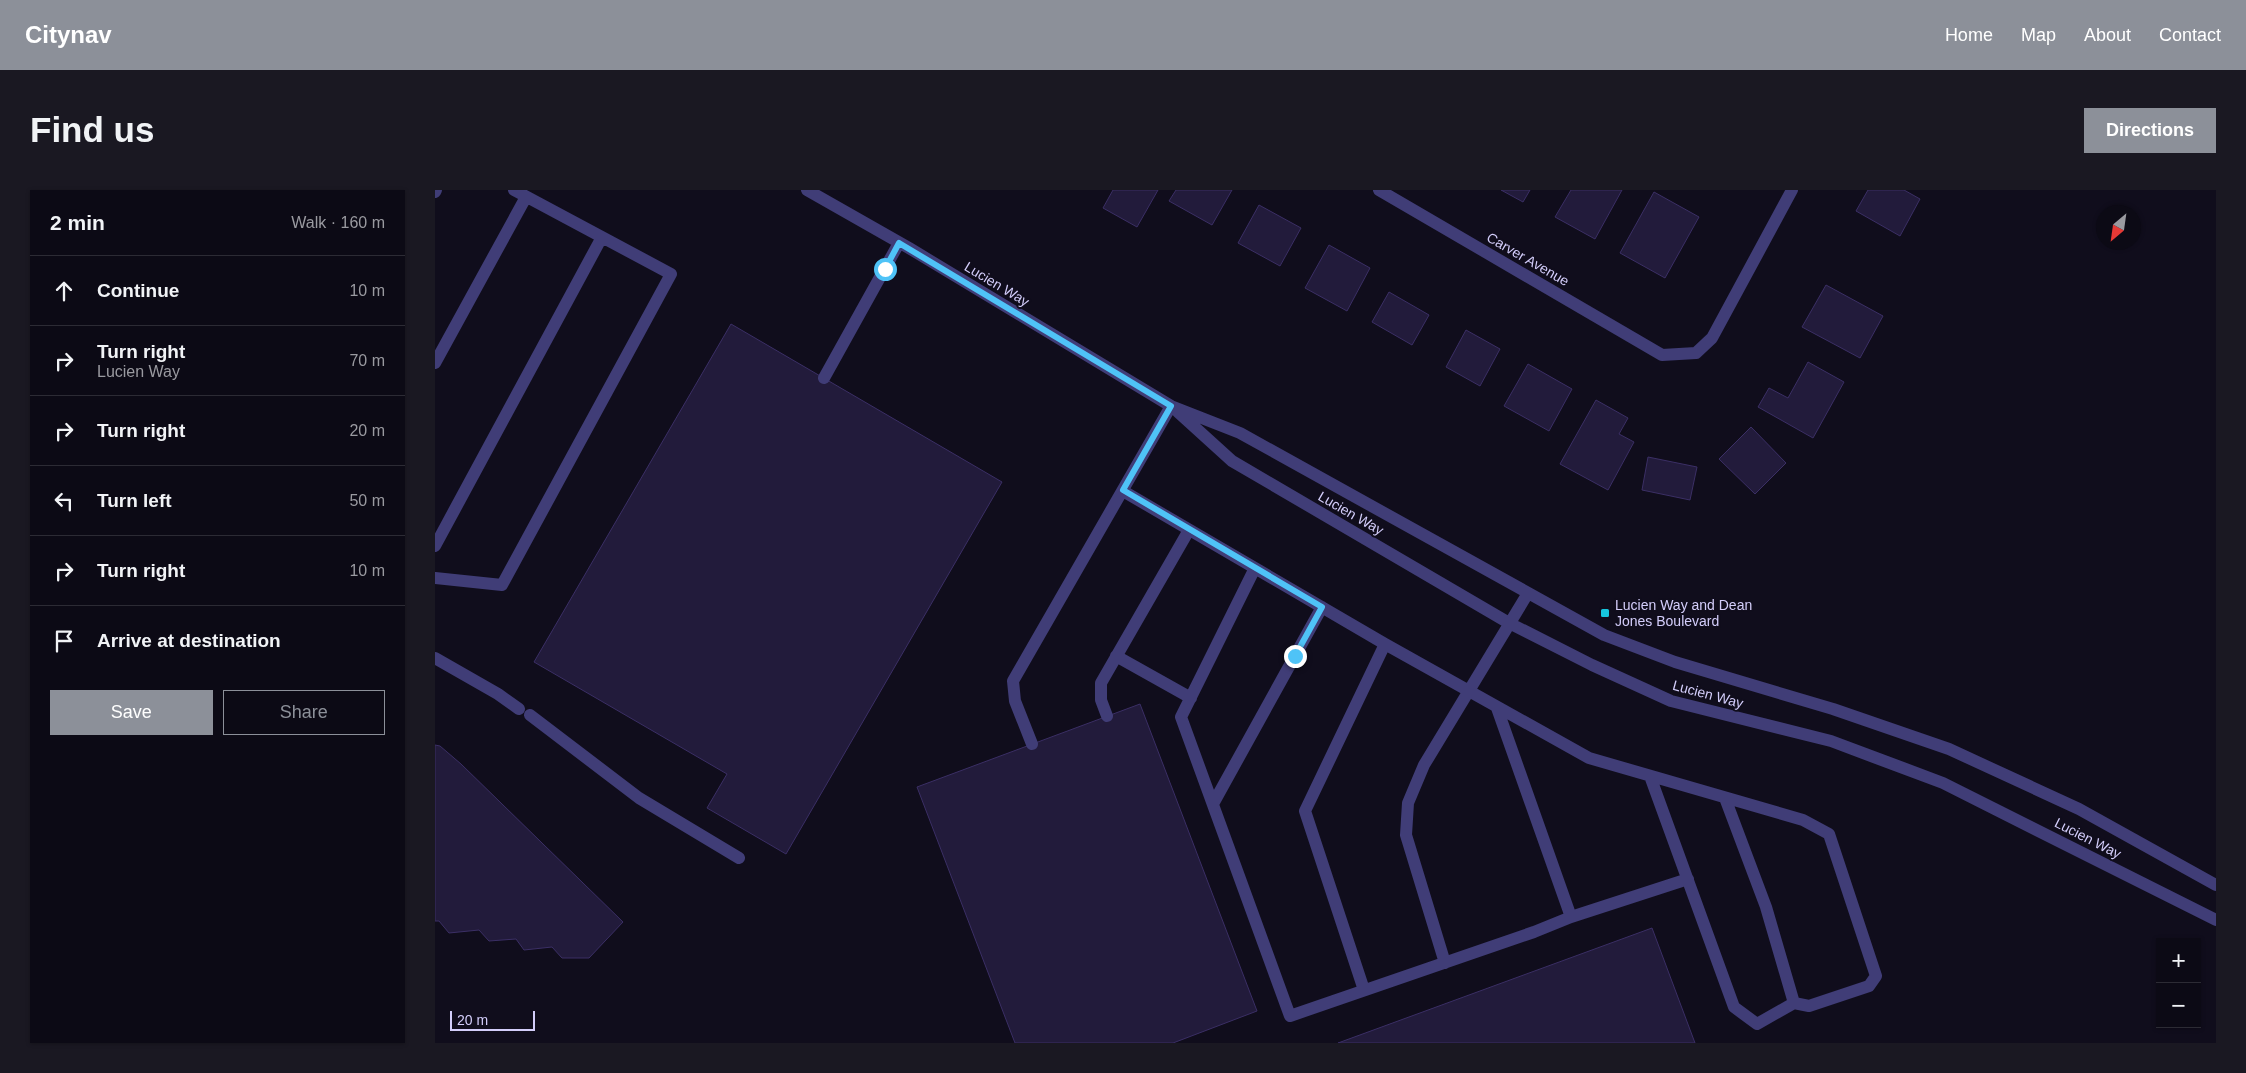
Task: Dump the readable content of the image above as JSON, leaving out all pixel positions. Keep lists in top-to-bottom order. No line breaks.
{"streets":{"street":["Carver Avenue","Lucien Way"]},"places":{"transit":["Lucien Way and Dean Jones Boulevard"]},"scale_bar":"20 m","north":"bottom left","page":{"header":"Citynav","nav":["Home","Map","About","Contact"],"buttons":["Directions",["Save","Share"]],"title":"Find us","heading":["2 min","Walk · 160 m"],"list":[["Continue","10 m"],["Turn right","Lucien Way","70 m"],["Turn right","20 m"],["Turn left","50 m"],["Turn right","10 m"],"Arrive at destination"],"map_buttons":["+","−"],"scale":"20 m"}}
